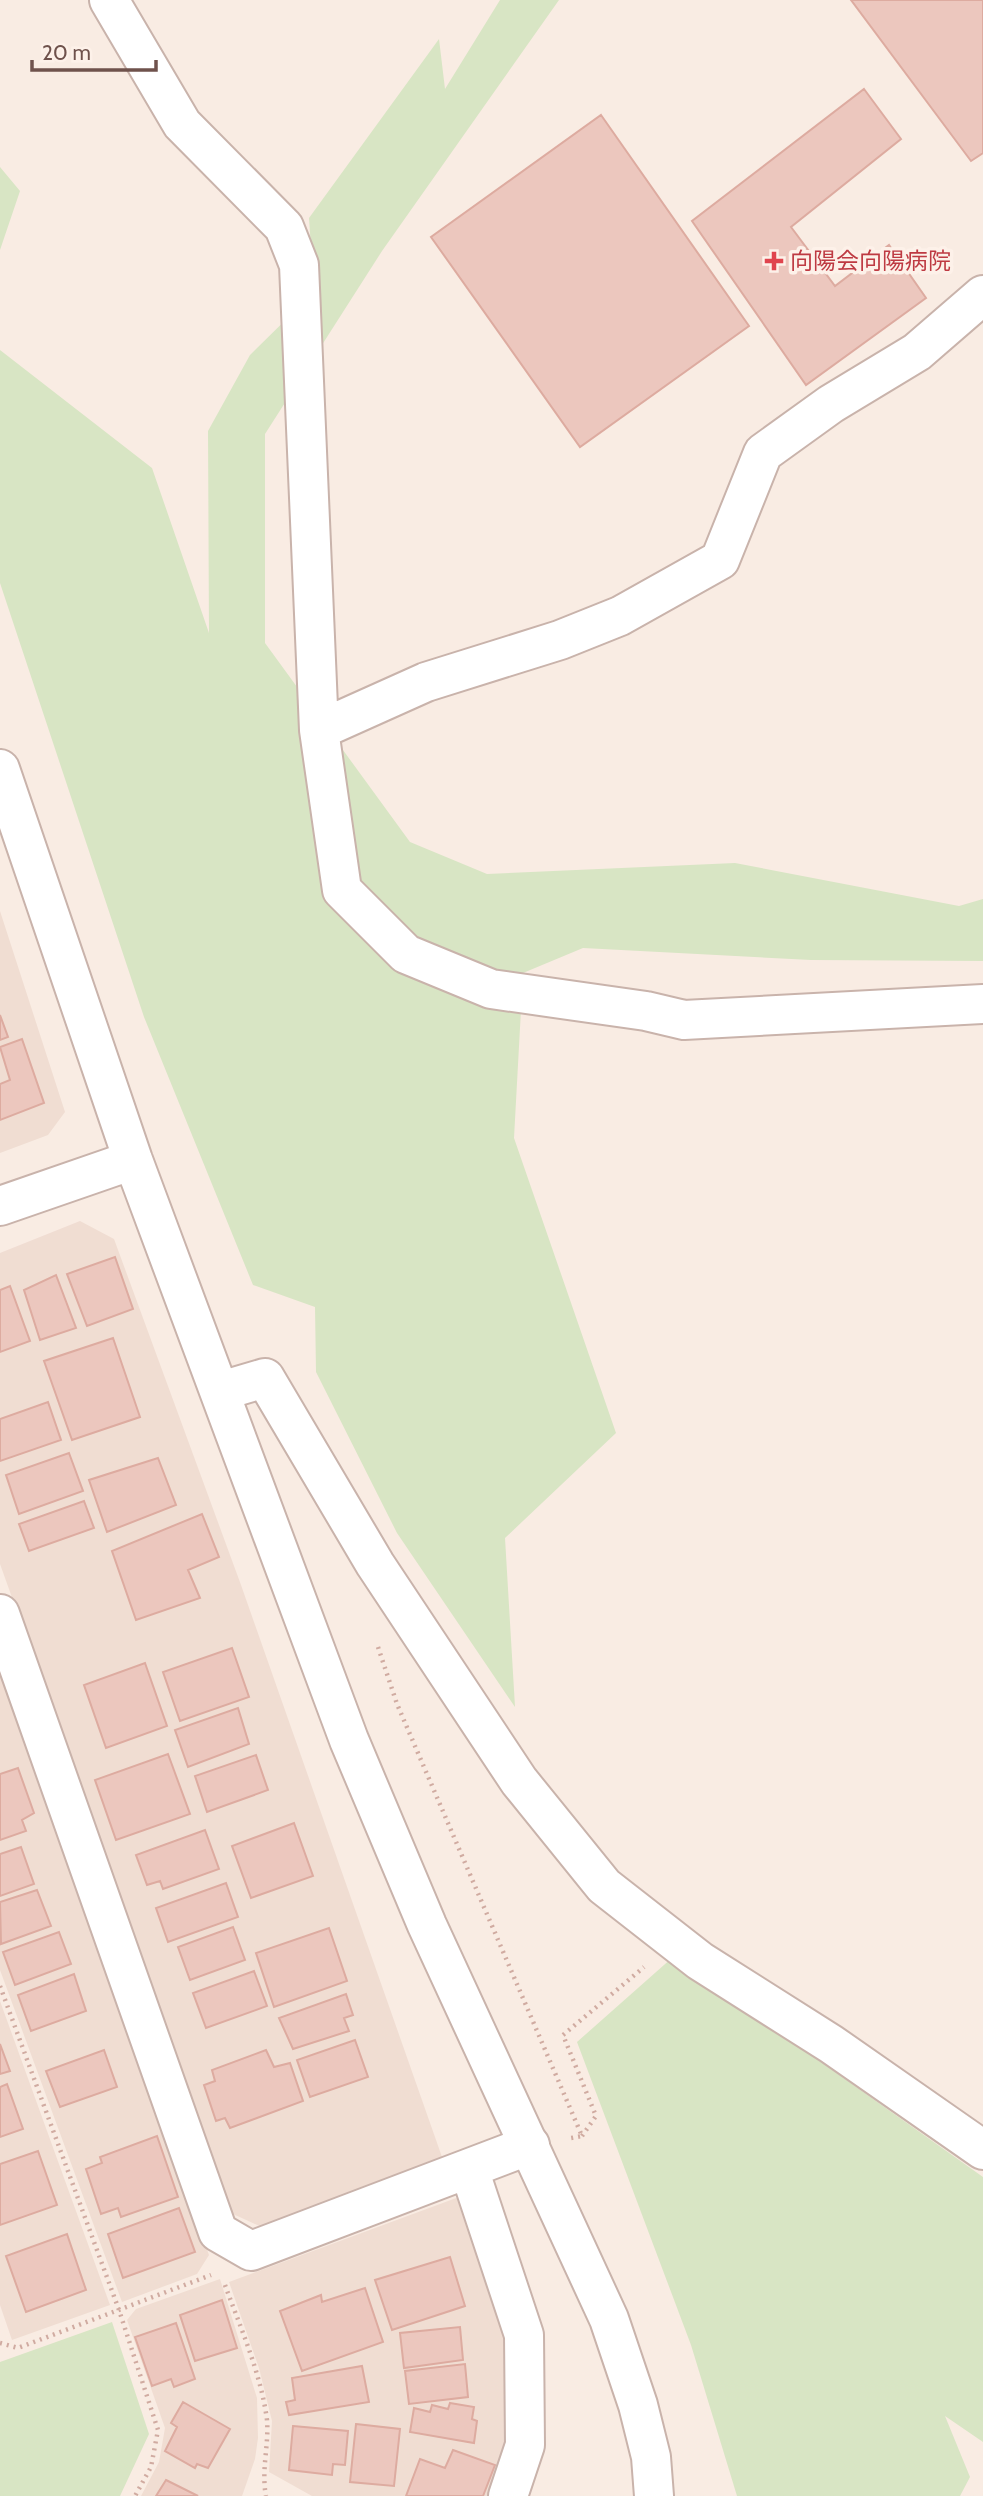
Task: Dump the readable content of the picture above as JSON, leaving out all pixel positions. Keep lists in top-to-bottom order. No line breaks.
{"places":{"health":["向陽会向陽病院"]},"scale_bar":"20 m"}
